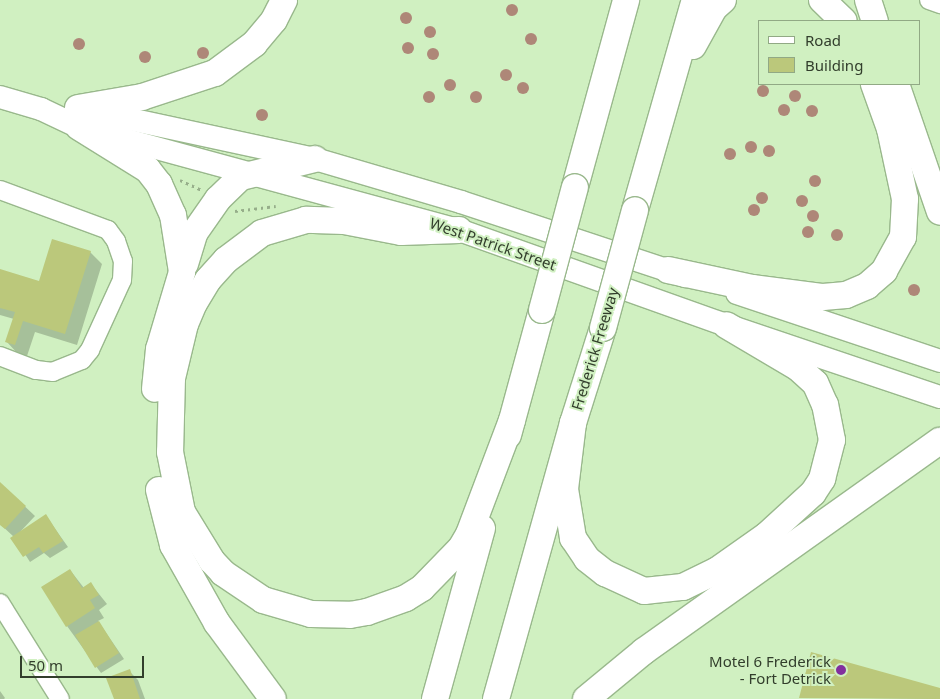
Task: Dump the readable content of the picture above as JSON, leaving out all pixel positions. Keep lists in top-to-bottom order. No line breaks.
{"streets":{"highway":["Frederick Freeway"],"main road":["West Patrick Street"]},"places":["Motel 6 Frederick - Fort Detrick"],"legend":["Road","Building"],"scale_bar":"50 m"}
